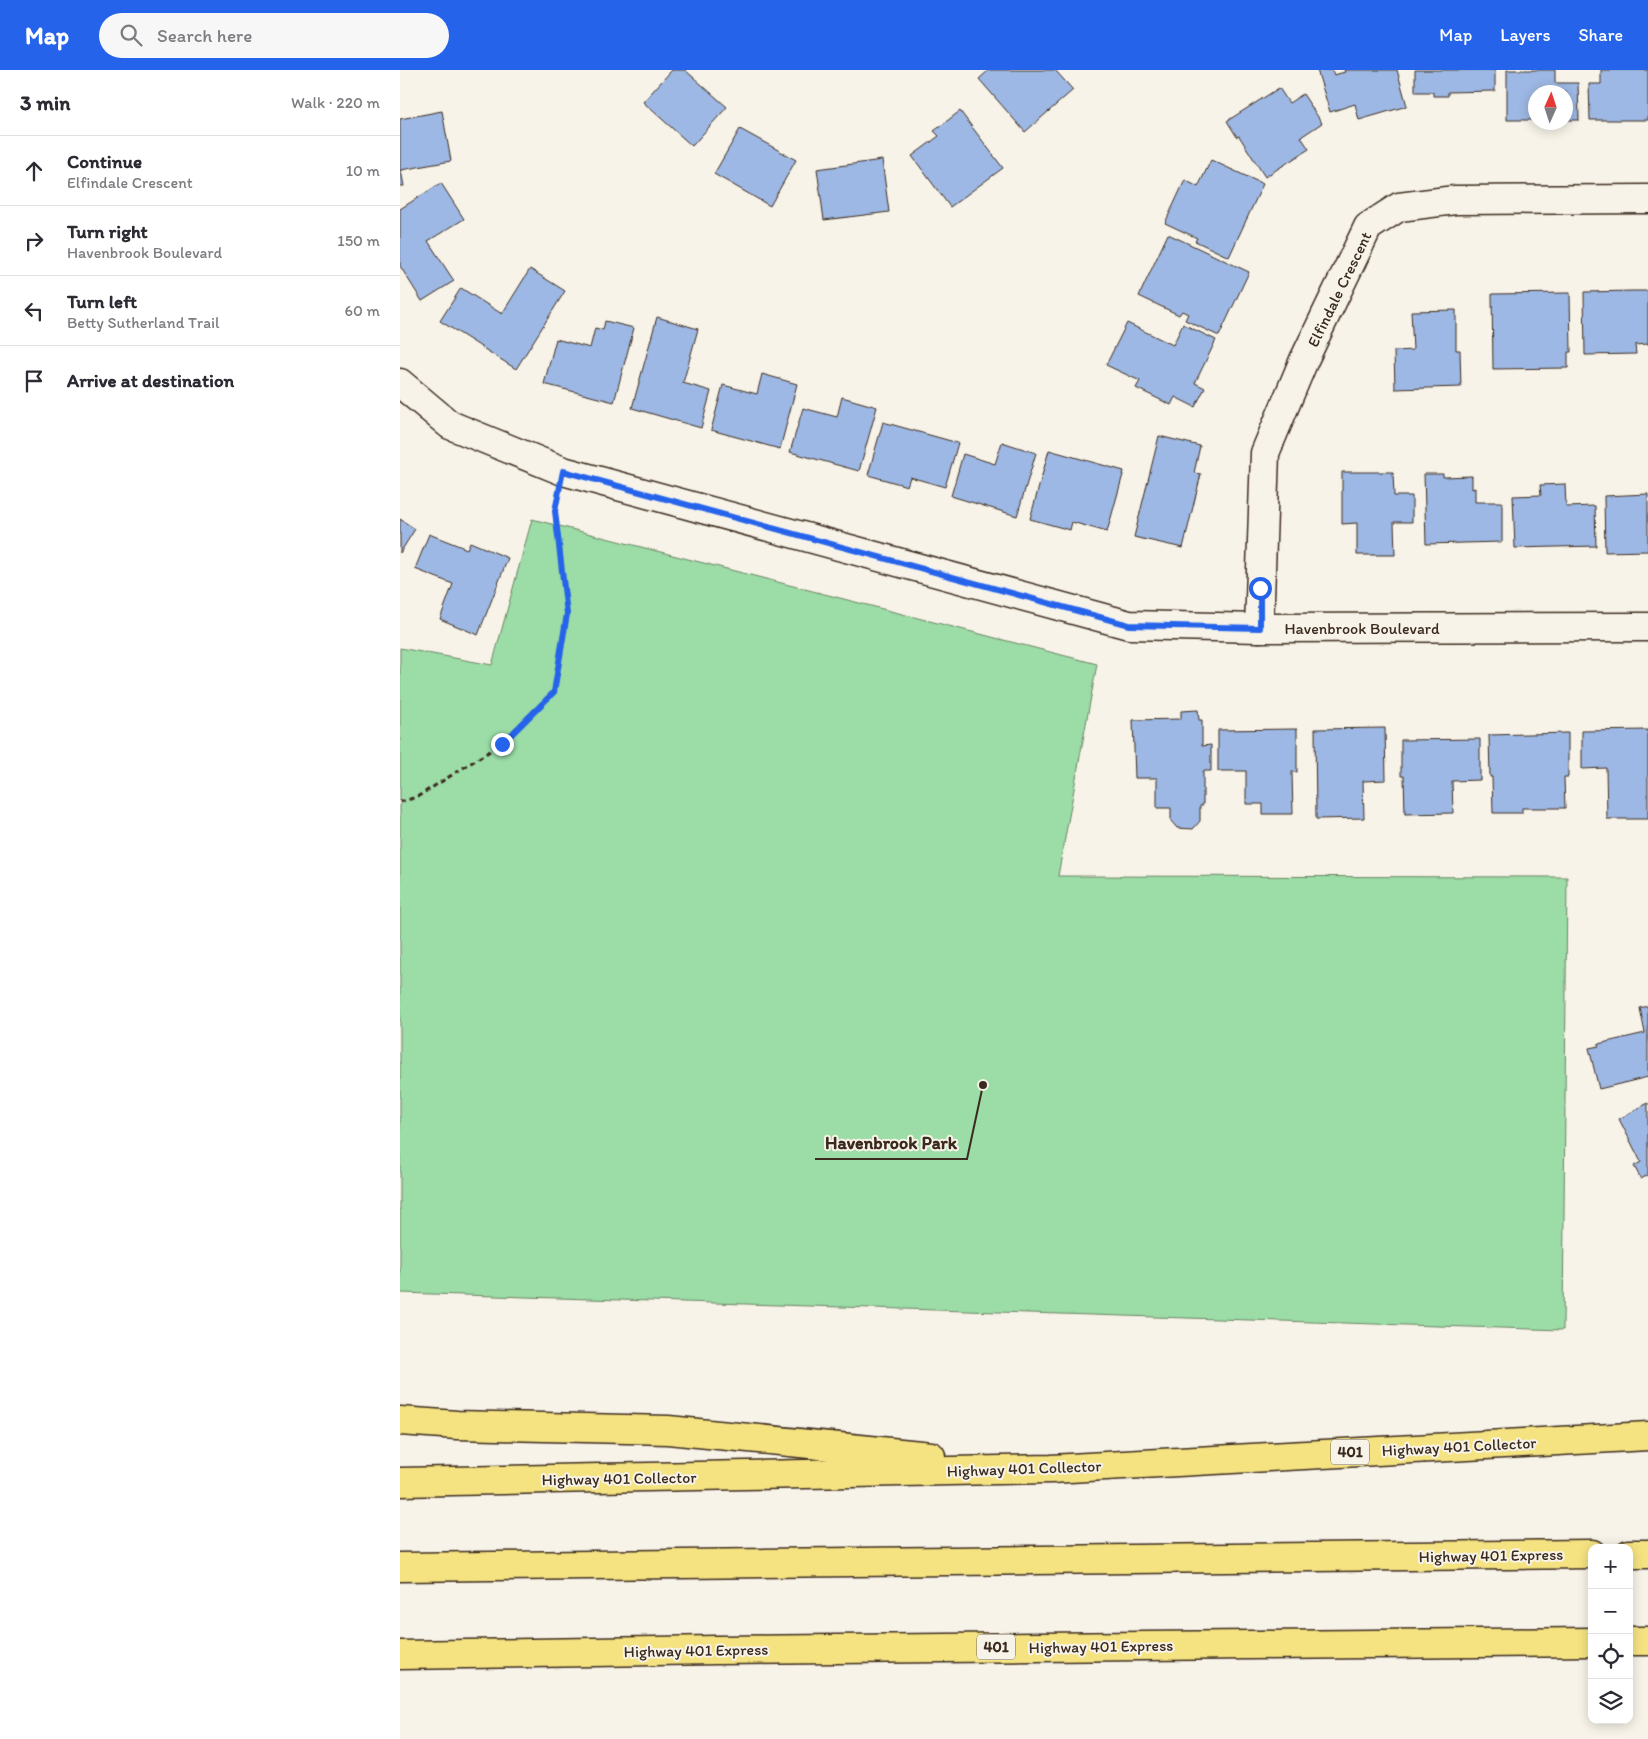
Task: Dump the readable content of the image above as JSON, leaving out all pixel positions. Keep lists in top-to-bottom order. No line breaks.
{"streets":{"highway":["Highway 401 Collector","401","Highway 401 Express"],"street":["Elfindale Crescent","Havenbrook Boulevard"]},"crossings":[["Elfindale Crescent","Havenbrook Boulevard"]],"places":["Havenbrook Park"],"north":"top","page":{"header":"Map","search":"Search here","nav":["Map","Layers","Share"],"heading":["3 min","Walk · 220 m"],"list":[["Continue","Elfindale Crescent","10 m"],["Turn right","Havenbrook Boulevard","150 m"],["Turn left","Betty Sutherland Trail","60 m"],"Arrive at destination"],"map_buttons":["+","−"]}}
